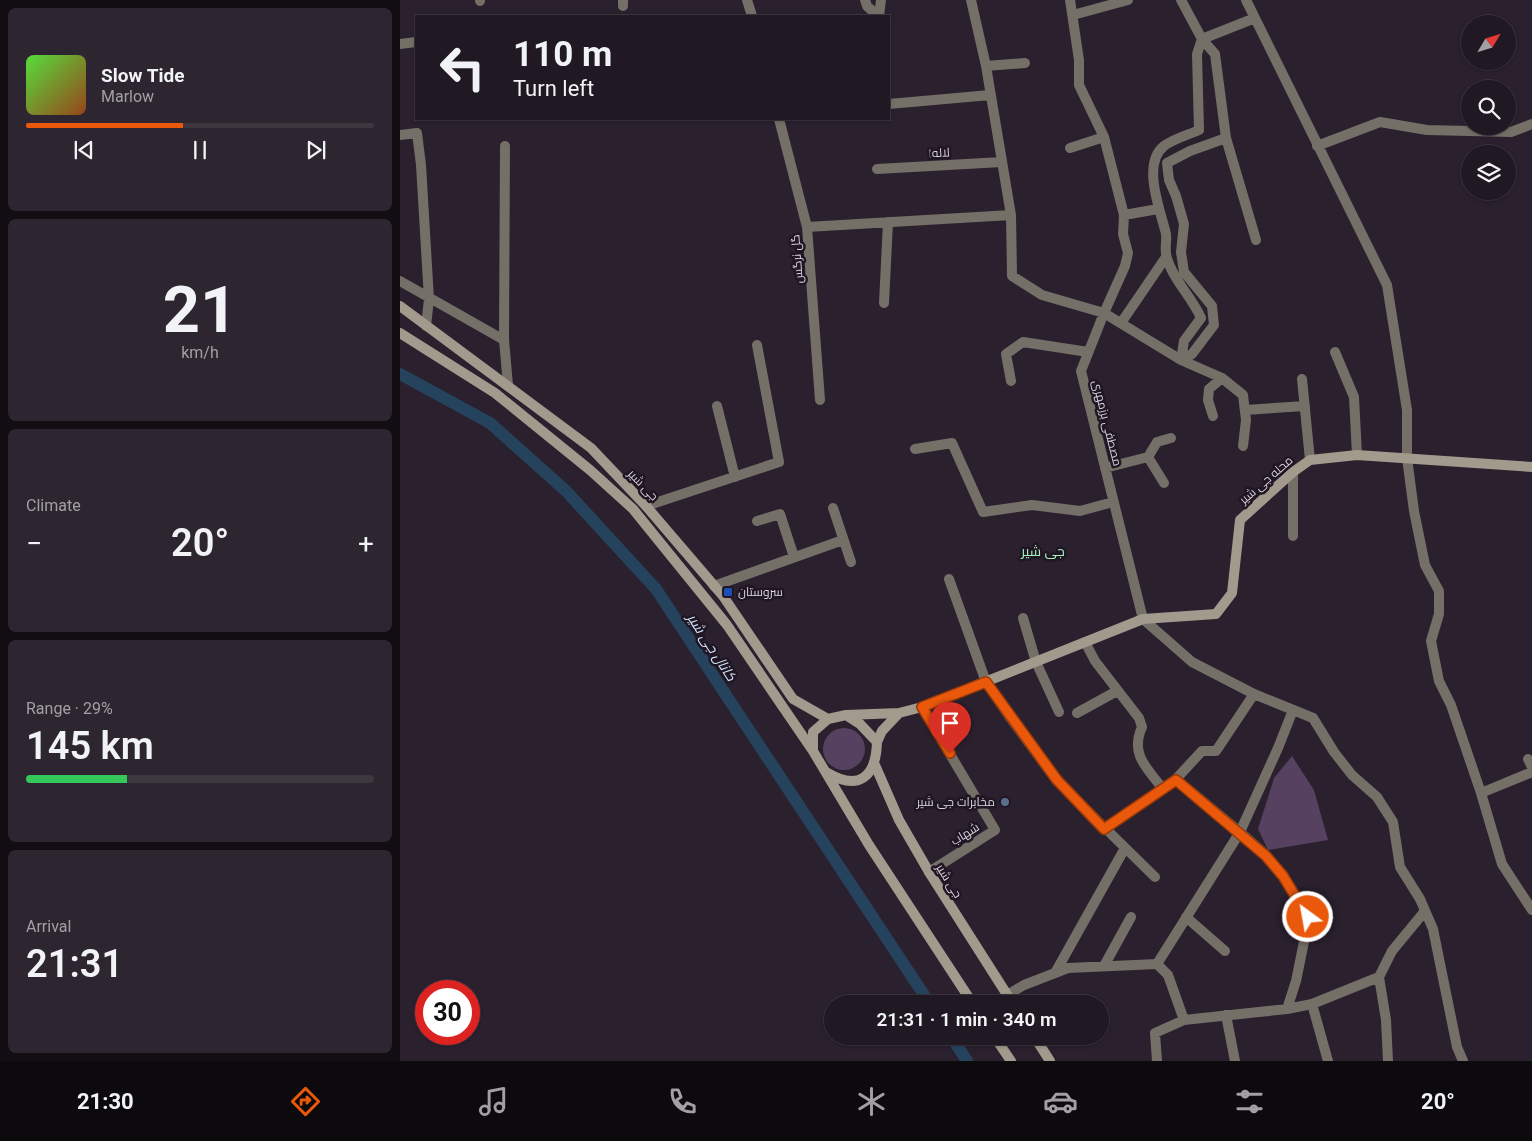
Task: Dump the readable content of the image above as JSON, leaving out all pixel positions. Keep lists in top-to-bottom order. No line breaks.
{"streets":{"main road":["محله جی شیر","جی شیر"],"street":["لاله۱","گل نرگس","مصطفی برزمهری","شهاب"]},"crossings":[["مصطفی برزمهری","محله جی شیر"],["محله جی شیر","جی شیر"],["محله جی شیر","شهاب"],["جی شیر","شهاب"]],"districts":["جی شیر"],"water":["کانال جی شیر"],"places":{"transit":["سروستان"],"other":["مخابرات جی شیر"]},"north":"top right","page":{"turn":["110 m","Turn left"],"song":["Slow Tide","Marlow"],"tile":[["21","km/h"],"Climate",["Range · 29%","145 km"],["Arrival","21:31"]],"heat":["−","20°","+"],"limit":"30","trip":"21:31 · 1 min · 340 m","tabs":["21:30","20°"]}}
